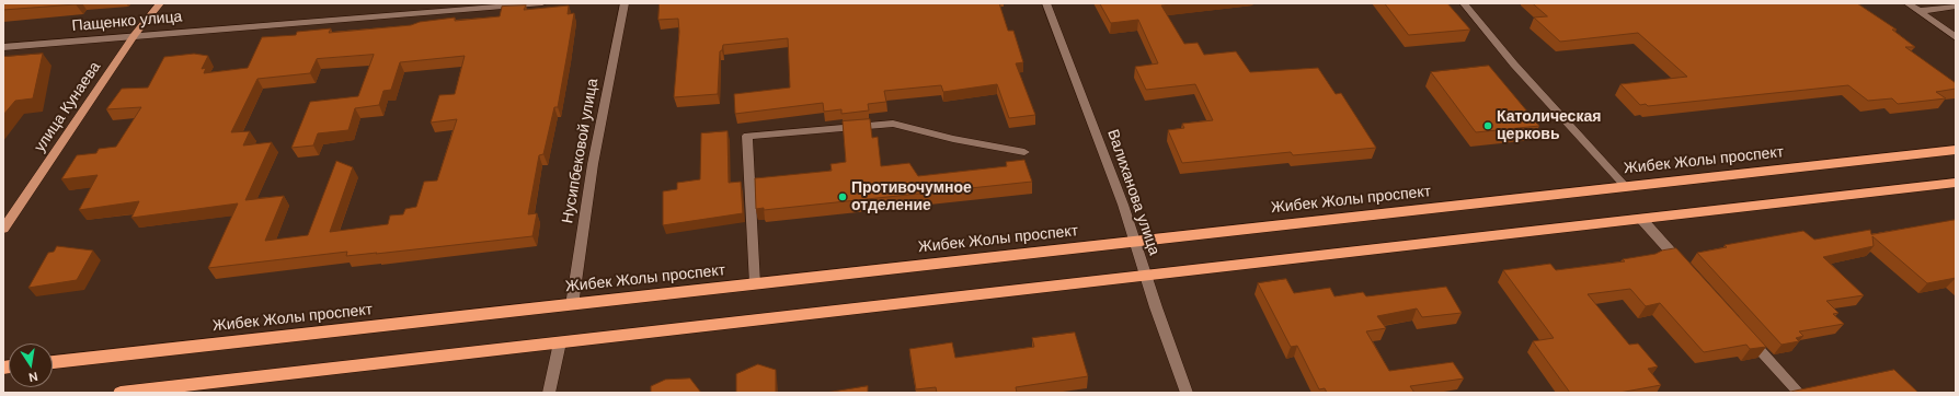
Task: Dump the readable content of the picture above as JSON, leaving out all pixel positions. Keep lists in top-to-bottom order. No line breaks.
{"streets":{"highway":["Жибек Жолы проспект"],"main road":["улица Кунаева"],"street":["Пащенко улица","Нусипбековой улица","Валиханова улица"]},"crossings":[["Пащенко улица","улица Кунаева"],["Нусипбековой улица","Жибек Жолы проспект"],["Жибек Жолы проспект","Валиханова улица"]],"places":["Католическая церковь","Противочумное отделение"],"north":"bottom"}
